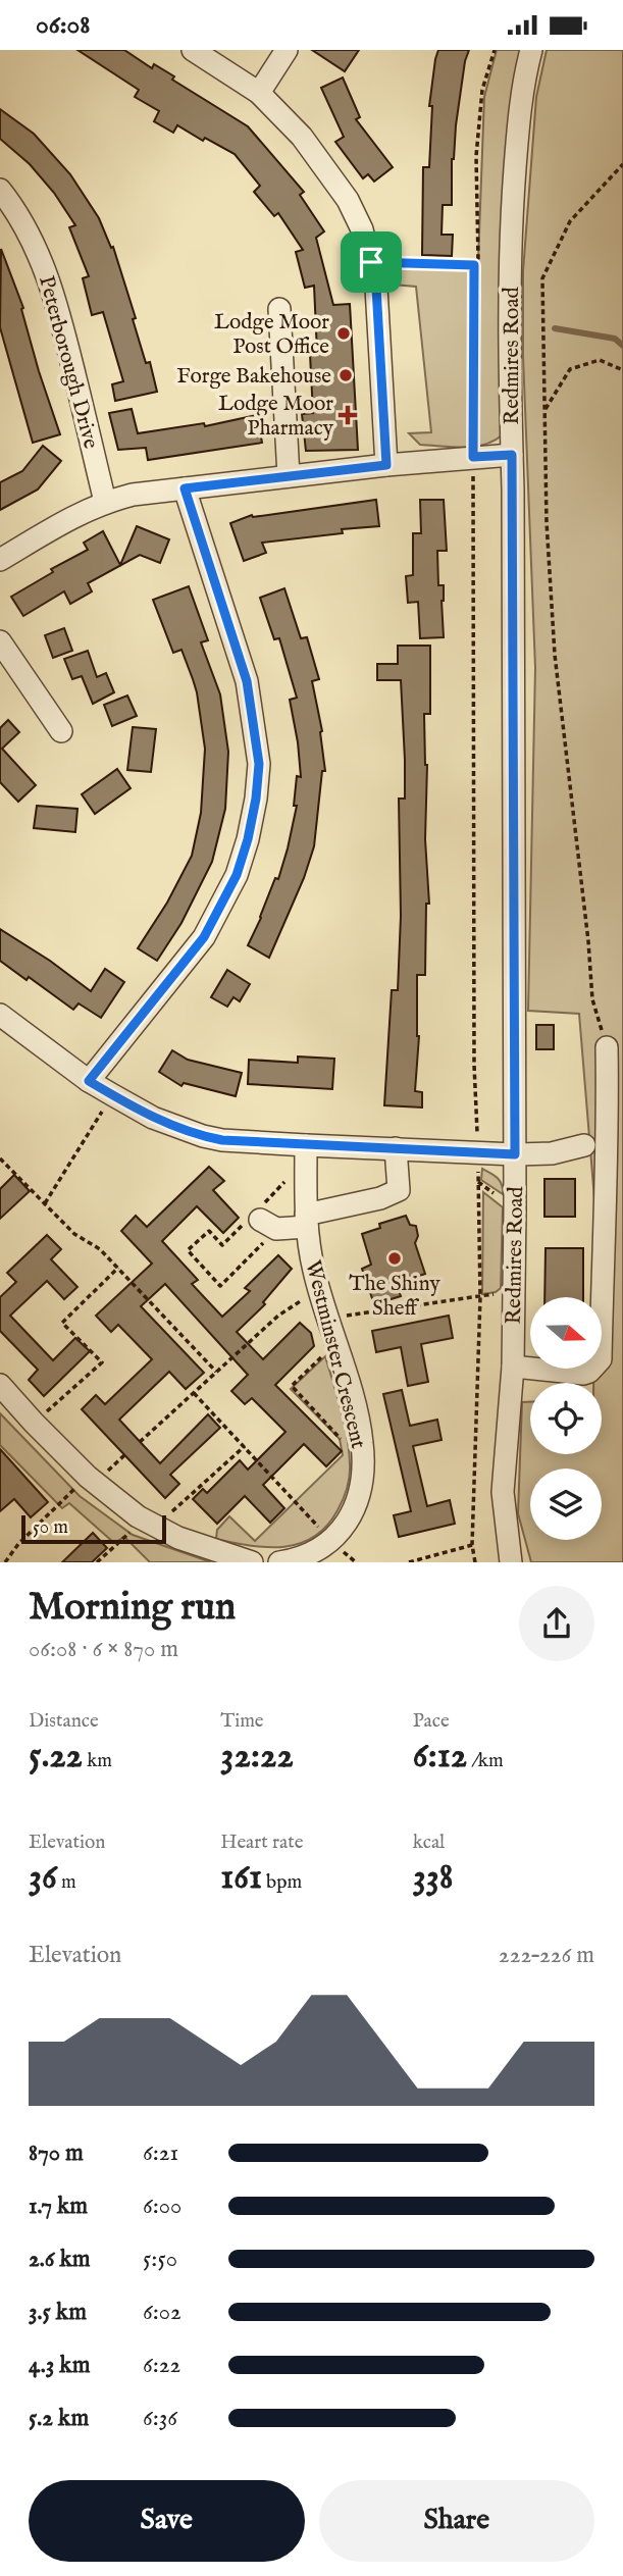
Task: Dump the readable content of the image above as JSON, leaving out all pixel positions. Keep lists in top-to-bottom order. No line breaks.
{"streets":{"street":["Redmires Road","Peterborough Drive","Westminster Crescent"]},"places":{"other":["Lodge Moor Post Office","Forge Bakehouse","The Shiny Sheff"],"health":["Lodge Moor Pharmacy"]},"scale_bar":"50 m","north":"right","page":{"status":"06:08","scale":"50 m","heading":["Morning run","06:08 · 6 × 870 m"],"stats":[["Distance","5.22 km"],["Time","32:22"],["Pace","6:12 /km"],["Elevation","36 m"],["Heart rate","161 bpm"],["kcal","338"]],"chart":["Elevation","222–226 m"],"list":[{"name":"870 m","note":"6:21"},{"name":"1.7 km","note":"6:00"},{"name":"2.6 km","note":"5:50"},{"name":"3.5 km","note":"6:02"},{"name":"4.3 km","note":"6:22"},{"name":"5.2 km","note":"6:36"}],"buttons":["Save","Share"]}}
